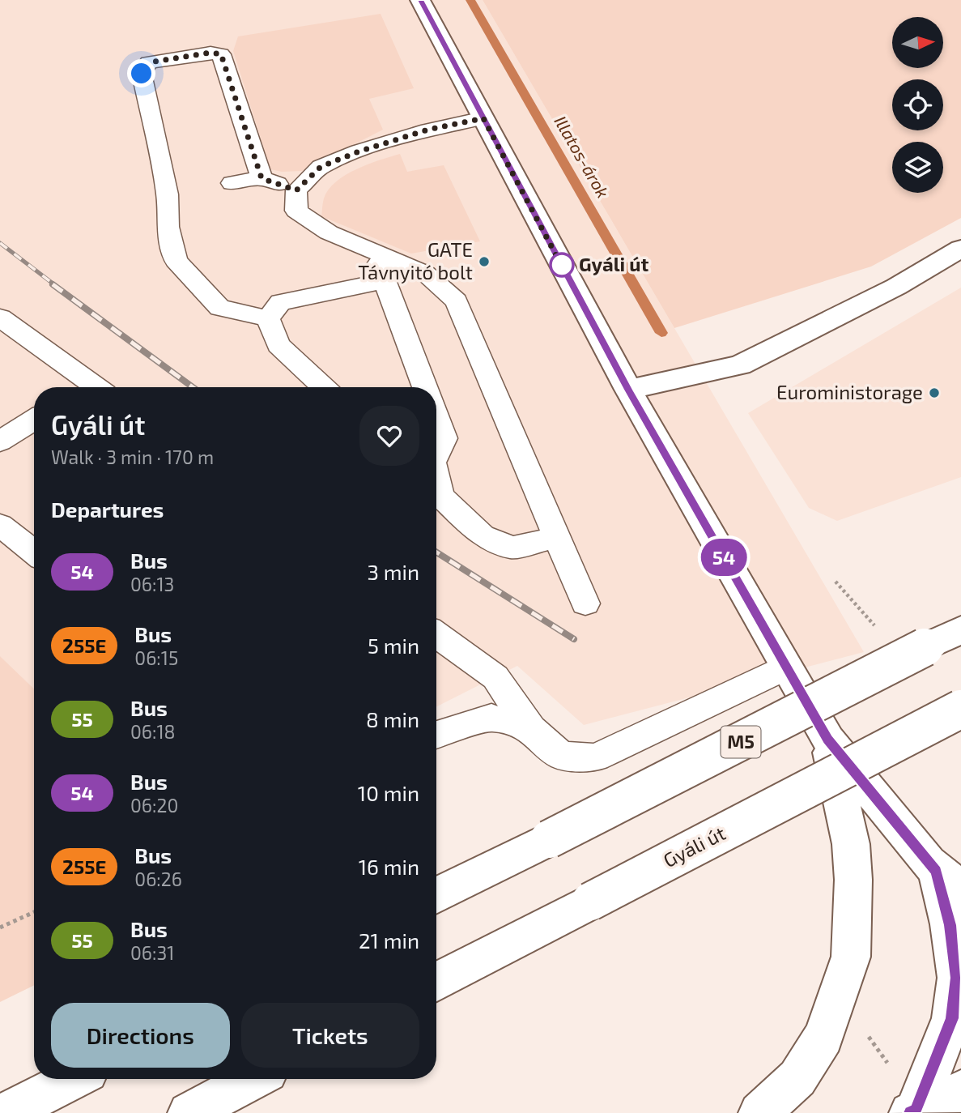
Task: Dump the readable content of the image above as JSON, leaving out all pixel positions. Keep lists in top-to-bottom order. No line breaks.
{"streets":{"street":["M5","Gyáli út"]},"water":["Illatos-árok"],"places":["GATE Távnyitó bolt","Gyáli út","Euroministorage"],"lines":["bus line 54"],"north":"right","page":{"on_map":"54","heading":[["Gyáli út","Walk · 3 min · 170 m"],"Departures"],"list":[{"mark":"54","name":"Bus","note":"06:13","value":"3 min"},{"mark":"255E","name":"Bus","note":"06:15","value":"5 min"},{"mark":"55","name":"Bus","note":"06:18","value":"8 min"},{"mark":"54","name":"Bus","note":"06:20","value":"10 min"},{"mark":"255E","name":"Bus","note":"06:26","value":"16 min"},{"mark":"55","name":"Bus","note":"06:31","value":"21 min"}],"buttons":["Directions","Tickets"]}}
